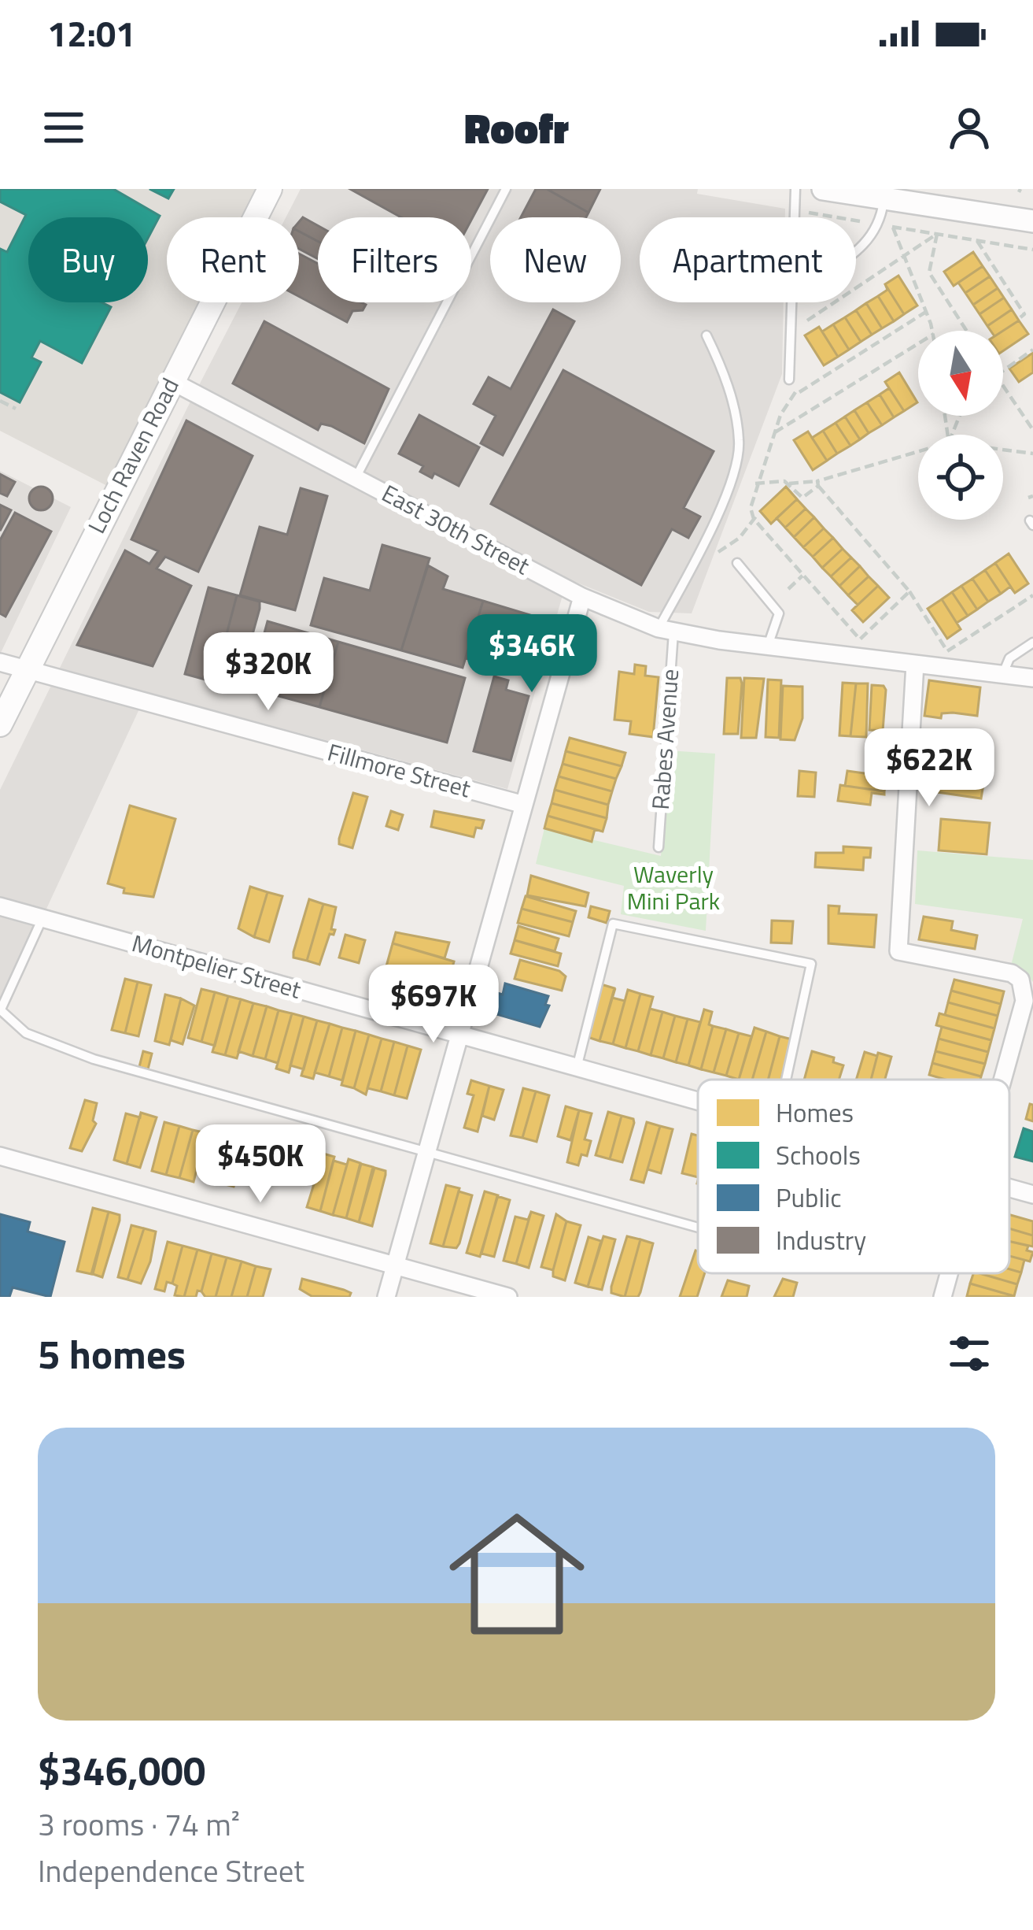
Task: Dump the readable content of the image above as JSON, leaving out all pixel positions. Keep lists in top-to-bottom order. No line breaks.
{"streets":{"main road":["Loch Raven Road"],"street":["East 30th Street","Fillmore Street","Montpelier Street"],"lane":["Rabes Avenue"]},"crossings":[["Loch Raven Road","East 30th Street"],["Loch Raven Road","Fillmore Street"],["East 30th Street","Rabes Avenue"]],"parks":["Waverly Mini Park"],"legend":["Homes","Schools","Public","Industry"],"north":"bottom","page":{"status":"12:01","header":"Roofr","chip":["Buy","Rent","Filters","New","Apartment"],"price":["$346K","$320K","$622K","$697K","$450K"],"heading":"5 homes","list":[{"name":"$346,000","note":"3 rooms · 74 m² · Independence Street"}]}}
